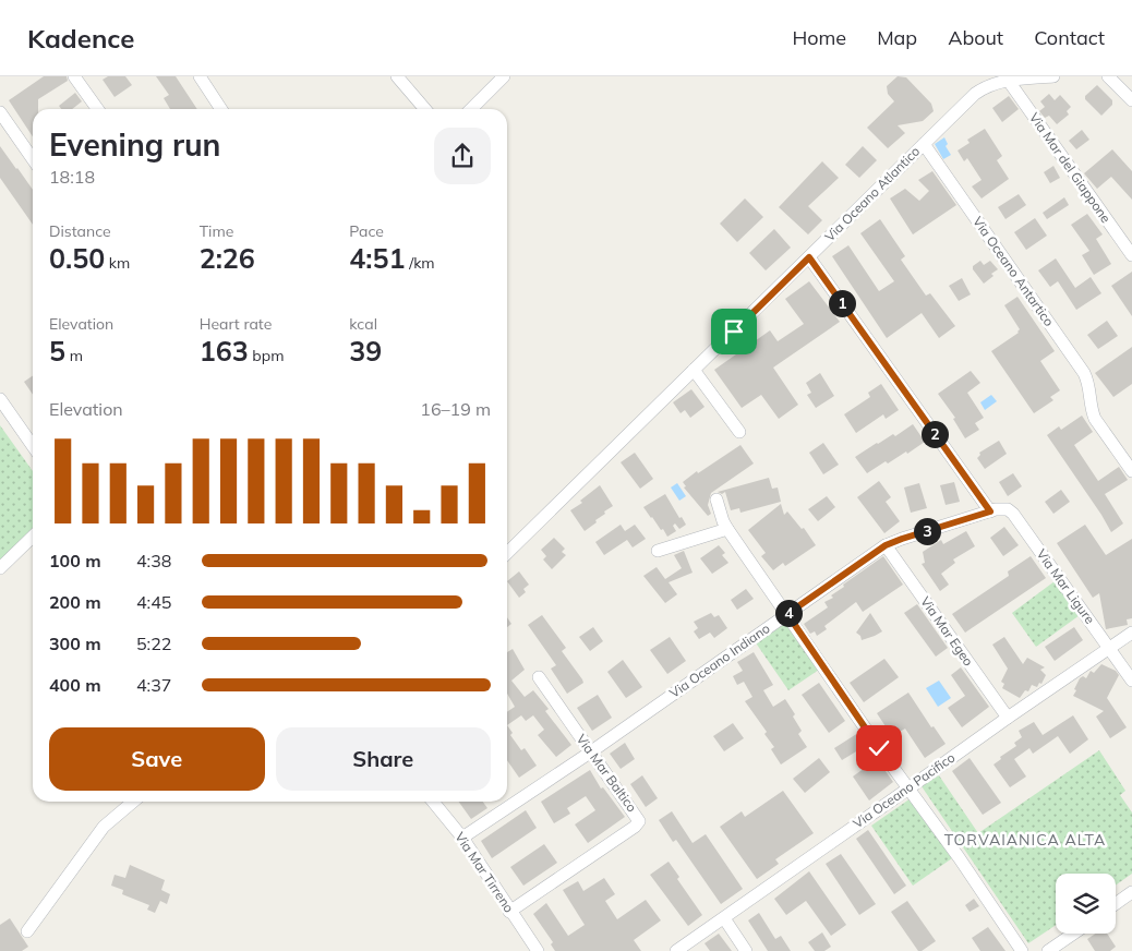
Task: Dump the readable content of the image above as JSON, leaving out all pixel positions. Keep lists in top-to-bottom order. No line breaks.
{"streets":{"street":["Via Mar del Giappone","Via Oceano Atlantico","Via Oceano Antartico","Via Mar Ligure","Via Mar Egeo","Via Oceano Indiano","Via Mar Baltico","Via Oceano Pacifico","Via Mar Tirreno"]},"crossings":[["Via Mar del Giappone","Via Oceano Atlantico"],["Via Oceano Atlantico","Via Oceano Antartico"],["Via Mar Ligure","Via Oceano Indiano"],["Via Mar Ligure","Via Oceano Pacifico"],["Via Mar Egeo","Via Oceano Indiano"],["Via Mar Egeo","Via Oceano Pacifico"],["Via Oceano Indiano","Via Mar Baltico"],["Via Oceano Indiano","Via Mar Tirreno"],["Via Mar Baltico","Via Mar Tirreno"]],"districts":["TORVAIANICA ALTA"],"page":{"header":"Kadence","nav":["Home","Map","About","Contact"],"heading":["Evening run","18:18"],"stats":[["Distance","0.50 km"],["Time","2:26"],["Pace","4:51 /km"],["Elevation","5 m"],["Heart rate","163 bpm"],["kcal","39"]],"pins":["1","2","3","4"],"chart":["Elevation","16–19 m"],"list":[{"name":"100 m","note":"4:38"},{"name":"200 m","note":"4:45"},{"name":"300 m","note":"5:22"},{"name":"400 m","note":"4:37"}],"buttons":["Save","Share"]}}
